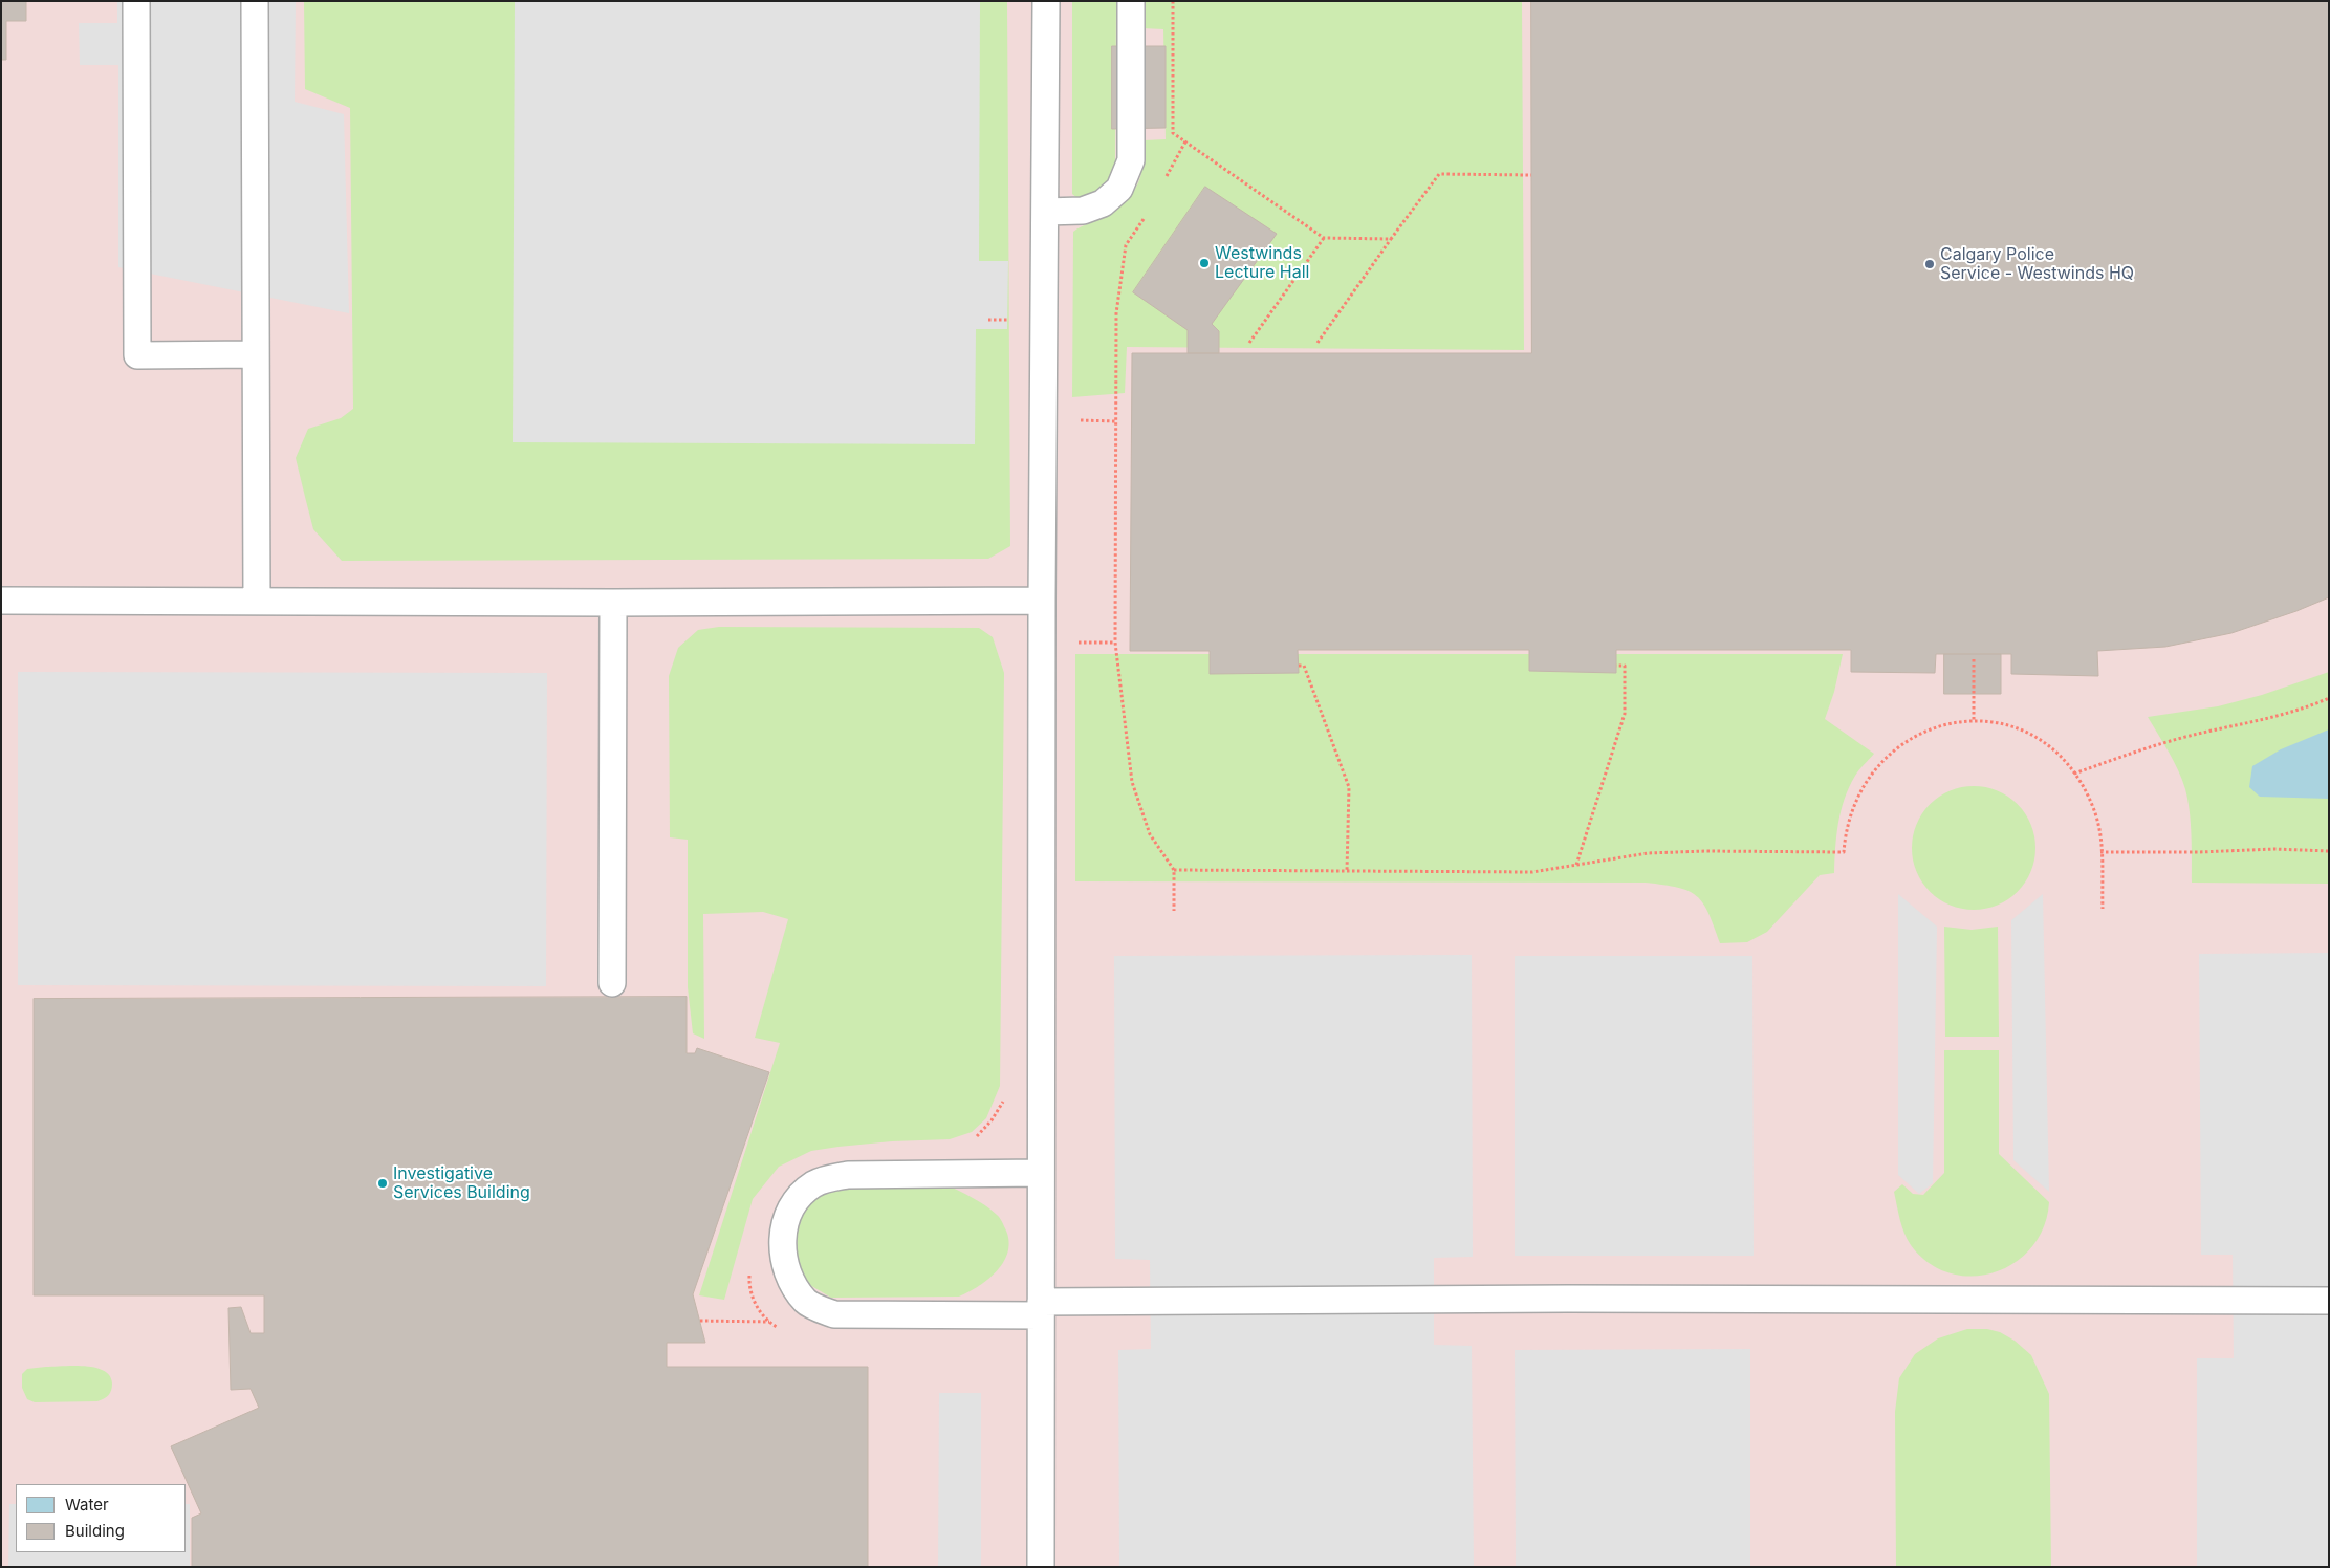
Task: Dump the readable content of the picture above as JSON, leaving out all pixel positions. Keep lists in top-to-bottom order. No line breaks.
{"places":["Westwinds Lecture Hall","Calgary Police Service - Westwinds HQ","Investigative Services Building"],"legend":["Water","Building"]}
